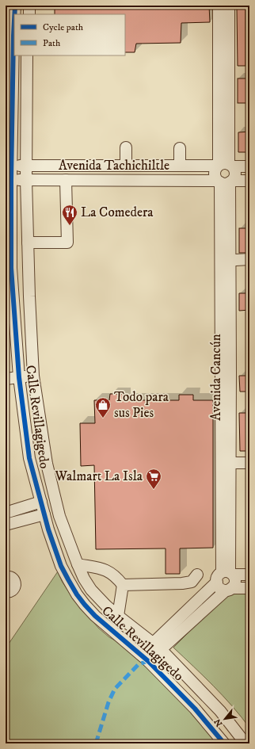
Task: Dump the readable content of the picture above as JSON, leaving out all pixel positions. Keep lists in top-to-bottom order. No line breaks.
{"streets":{"street":["Avenida Tachichiltle","Avenida Cancún","Calle Revillagigedo"]},"crossings":[["Avenida Tachichiltle","Avenida Cancún"],["Avenida Tachichiltle","Calle Revillagigedo"]],"places":{"restaurant":["La Comedera"],"shop":["Todo para sus Pies"],"supermarket":["Walmart La Isla"]},"legend":["Cycle path","Path"],"north":"bottom left"}
